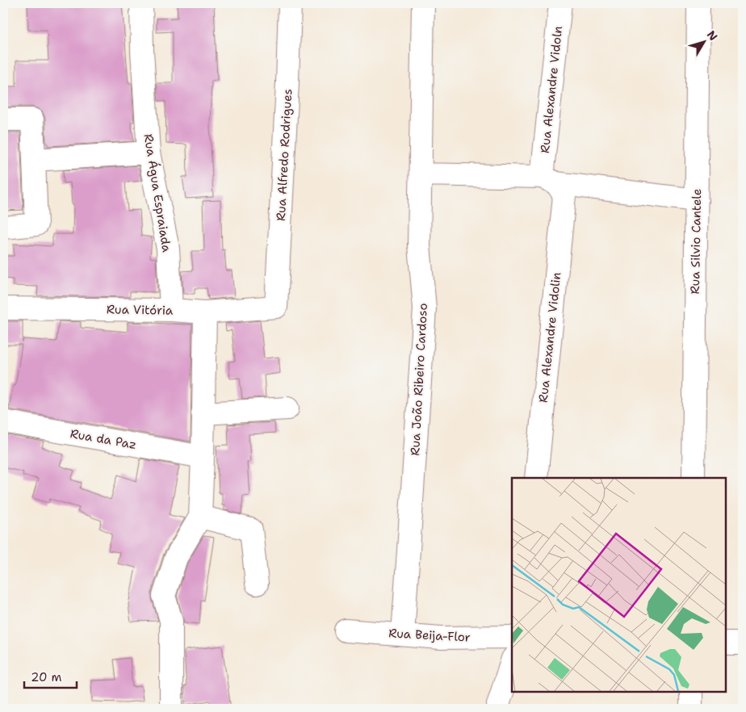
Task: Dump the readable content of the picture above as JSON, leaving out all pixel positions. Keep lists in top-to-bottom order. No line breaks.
{"streets":{"street":["Rua Alexandre Vidoln","Rua Alfredo Rodrigues","Rua Água Espraiada","Rua Silvio Cantele","Rua Vitória","Rua Alexandre Vidolin","Rua João Ribeiro Cardoso","Rua da Paz","Rua Beija-Flor"]},"crossings":[["Rua Alexandre Vidoln","Rua Alexandre Vidolin"],["Rua Alfredo Rodrigues","Rua Vitória"],["Rua Água Espraiada","Rua Vitória"],["Rua João Ribeiro Cardoso","Rua Beija-Flor"]],"scale_bar":"20 m","north":"top right"}
